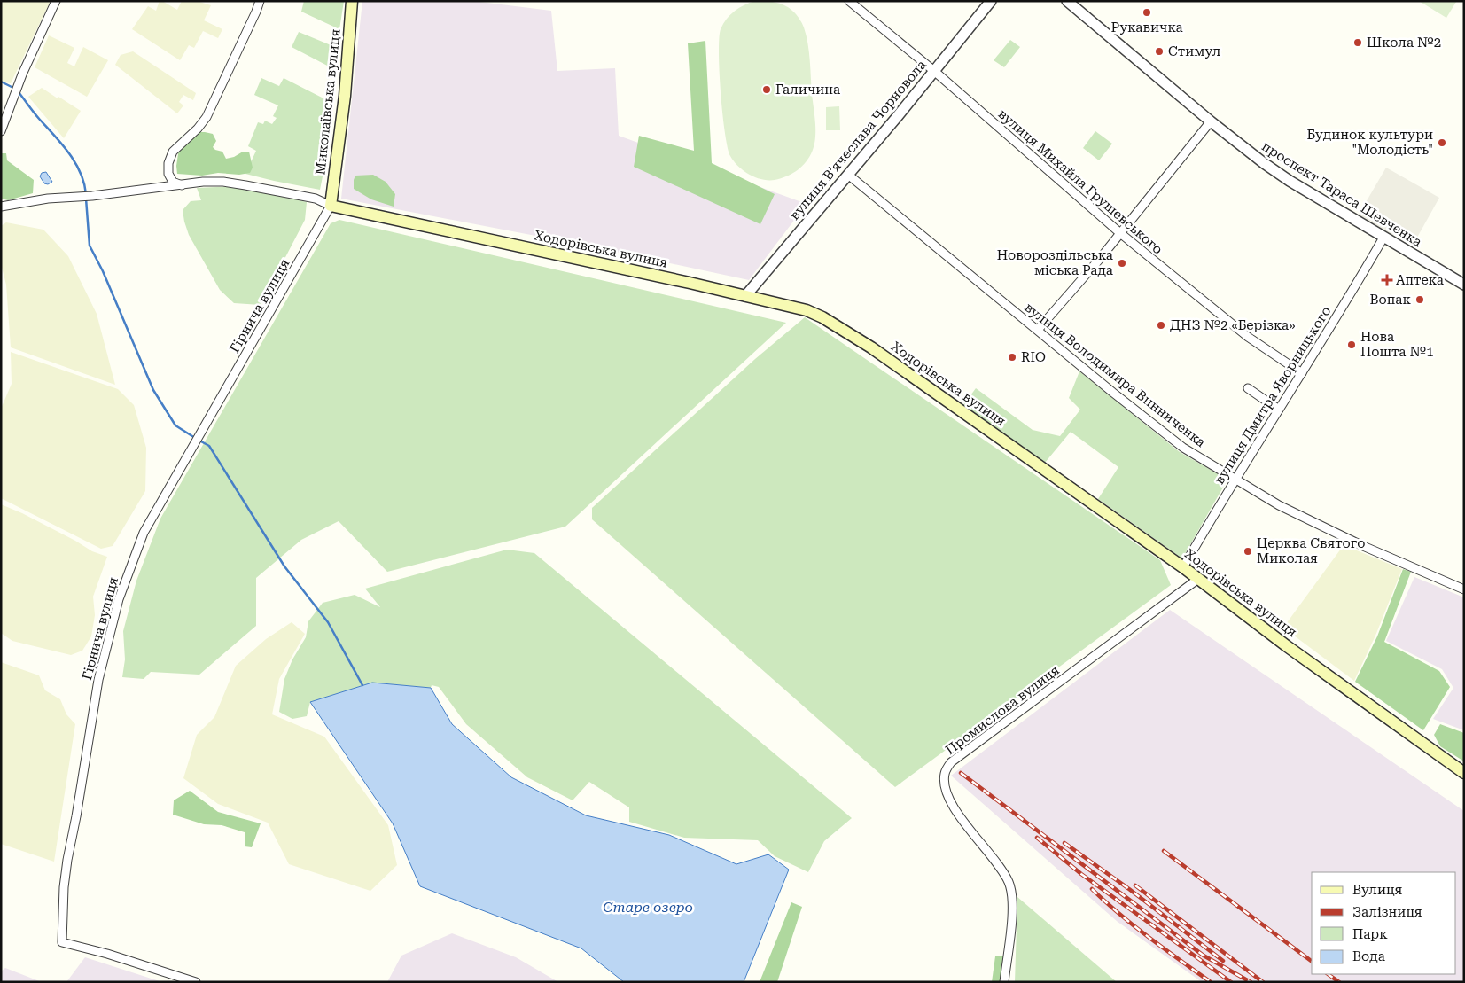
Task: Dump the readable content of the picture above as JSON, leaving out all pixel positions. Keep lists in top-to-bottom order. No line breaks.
{"streets":{"main road":["Миколаївська вулиця","Ходорівська вулиця"],"street":["вулиця Вʼячеслава Чорновола","вулиця Михайла Грушевського","проспект Тараса Шевченка","Гірнича вулиця","вулиця Володимира Винниченка","вулиця Дмитра Яворницького","Промислова вулиця"]},"crossings":[["Миколаївська вулиця","Ходорівська вулиця"],["Миколаївська вулиця","Гірнича вулиця"],["вулиця Вʼячеслава Чорновола","вулиця Михайла Грушевського"],["вулиця Вʼячеслава Чорновола","Ходорівська вулиця"],["вулиця Вʼячеслава Чорновола","вулиця Володимира Винниченка"],["вулиця Михайла Грушевського","вулиця Дмитра Яворницького"],["проспект Тараса Шевченка","вулиця Дмитра Яворницького"],["Ходорівська вулиця","Гірнича вулиця"],["Ходорівська вулиця","вулиця Дмитра Яворницького"],["Ходорівська вулиця","Промислова вулиця"],["вулиця Володимира Винниченка","вулиця Дмитра Яворницького"]],"water":["Старе озеро"],"places":{"other":["Рукавичка","Школа №2","Стимул","Галичина","Будинок культури \"Молодість\"","Новороздільська міська Рада","Вопак","ДНЗ №2 «Берізка»","Нова Пошта №1","RIO","Церква Святого Миколая"],"health":["Аптека"]},"legend":["Вулиця","Залізниця","Парк","Вода"]}
